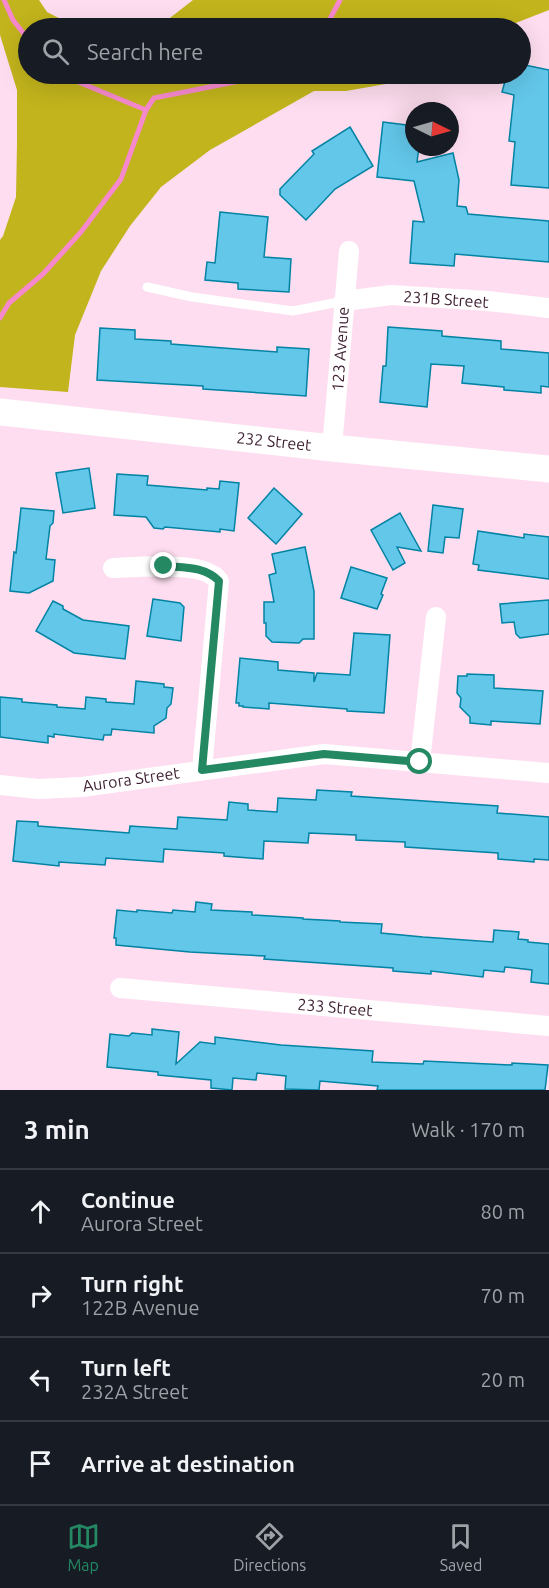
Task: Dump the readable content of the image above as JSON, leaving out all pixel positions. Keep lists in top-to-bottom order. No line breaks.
{"streets":{"main road":["232 Street"],"street":["231B Street","123 Avenue","Aurora Street","233 Street"]},"crossings":[["231B Street","123 Avenue"],["123 Avenue","232 Street"]],"north":"right","page":{"search":"Search here","heading":["3 min","Walk · 170 m"],"list":[["Continue","Aurora Street","80 m"],["Turn right","122B Avenue","70 m"],["Turn left","232A Street","20 m"],"Arrive at destination"],"nav":["Map","Directions","Saved"]}}
